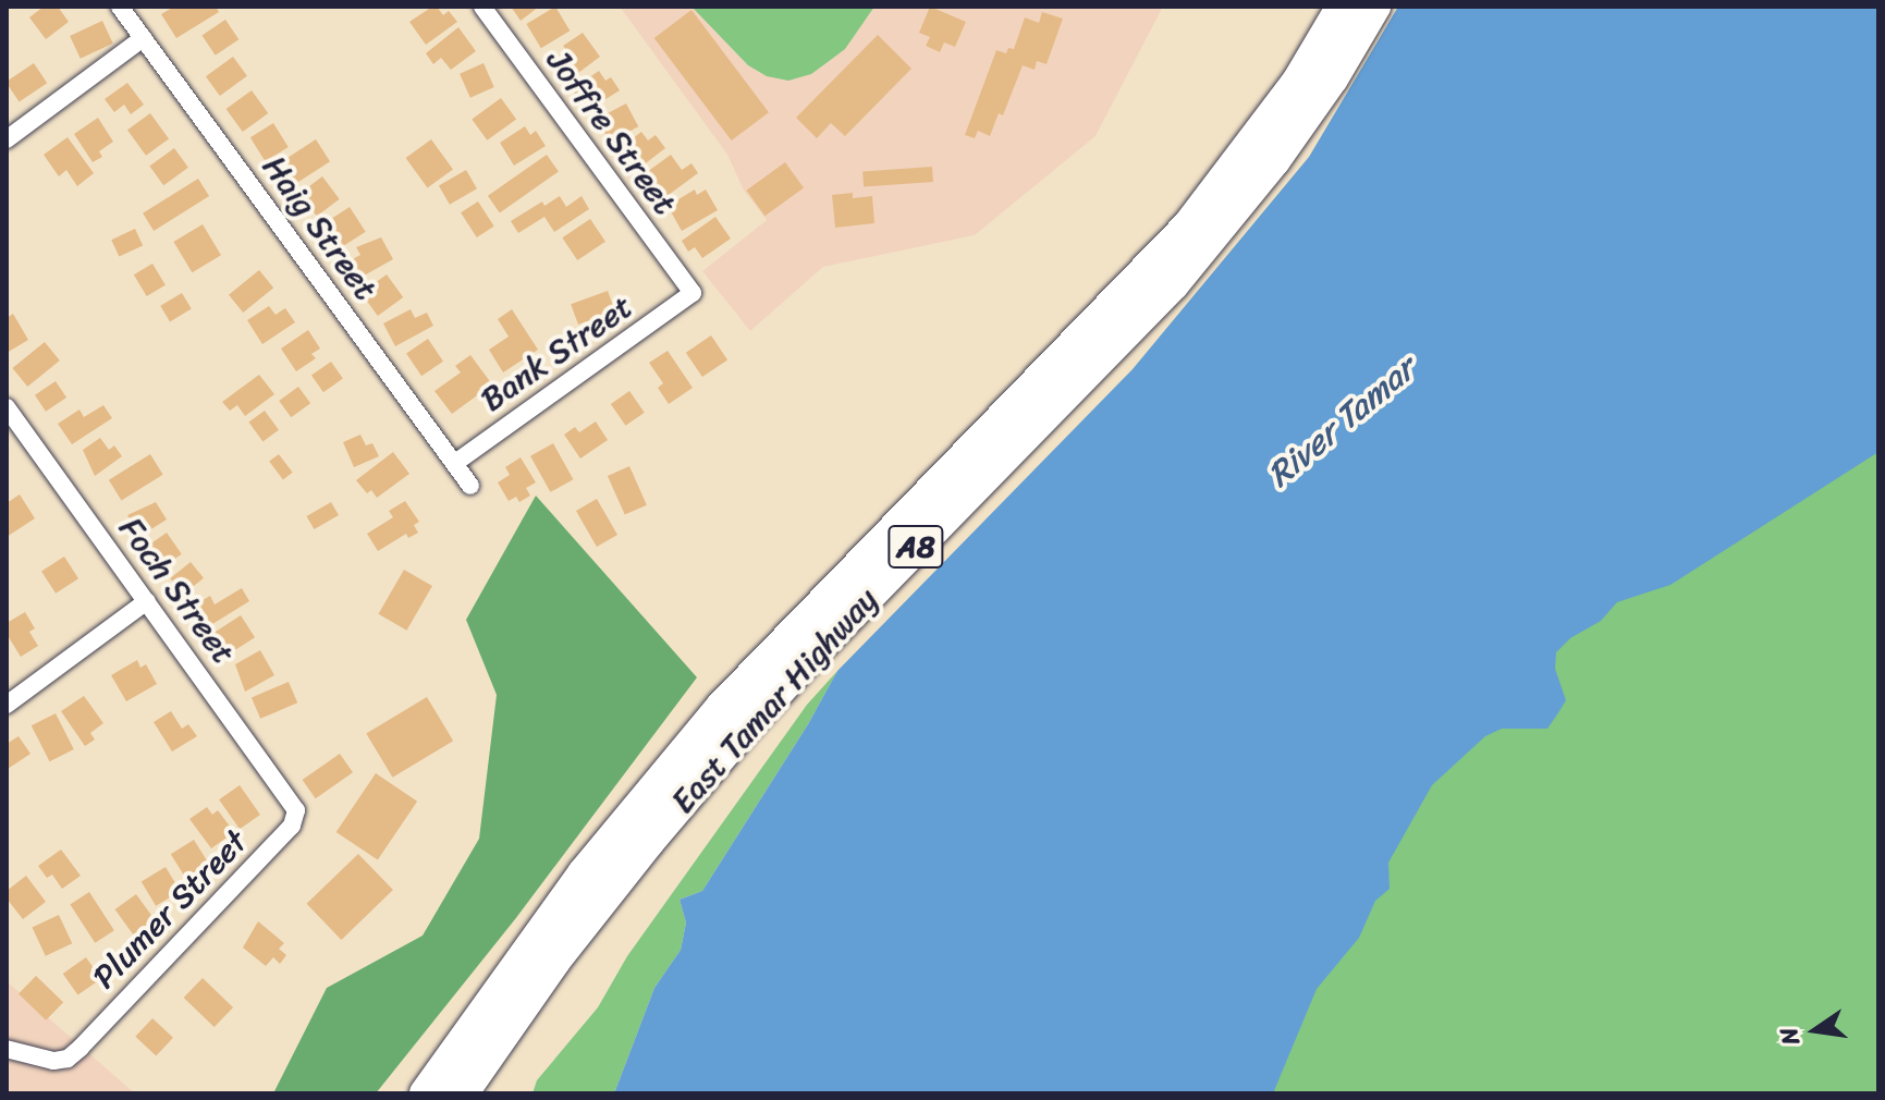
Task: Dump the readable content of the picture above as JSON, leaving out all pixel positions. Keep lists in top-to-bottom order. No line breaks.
{"streets":{"highway":["A8","East Tamar Highway"],"street":["Joffre Street","Haig Street","Bank Street","Foch Street","Plumer Street"]},"crossings":[["Joffre Street","Bank Street"],["Haig Street","Bank Street"],["Foch Street","Plumer Street"]],"water":["River Tamar"],"north":"left"}
